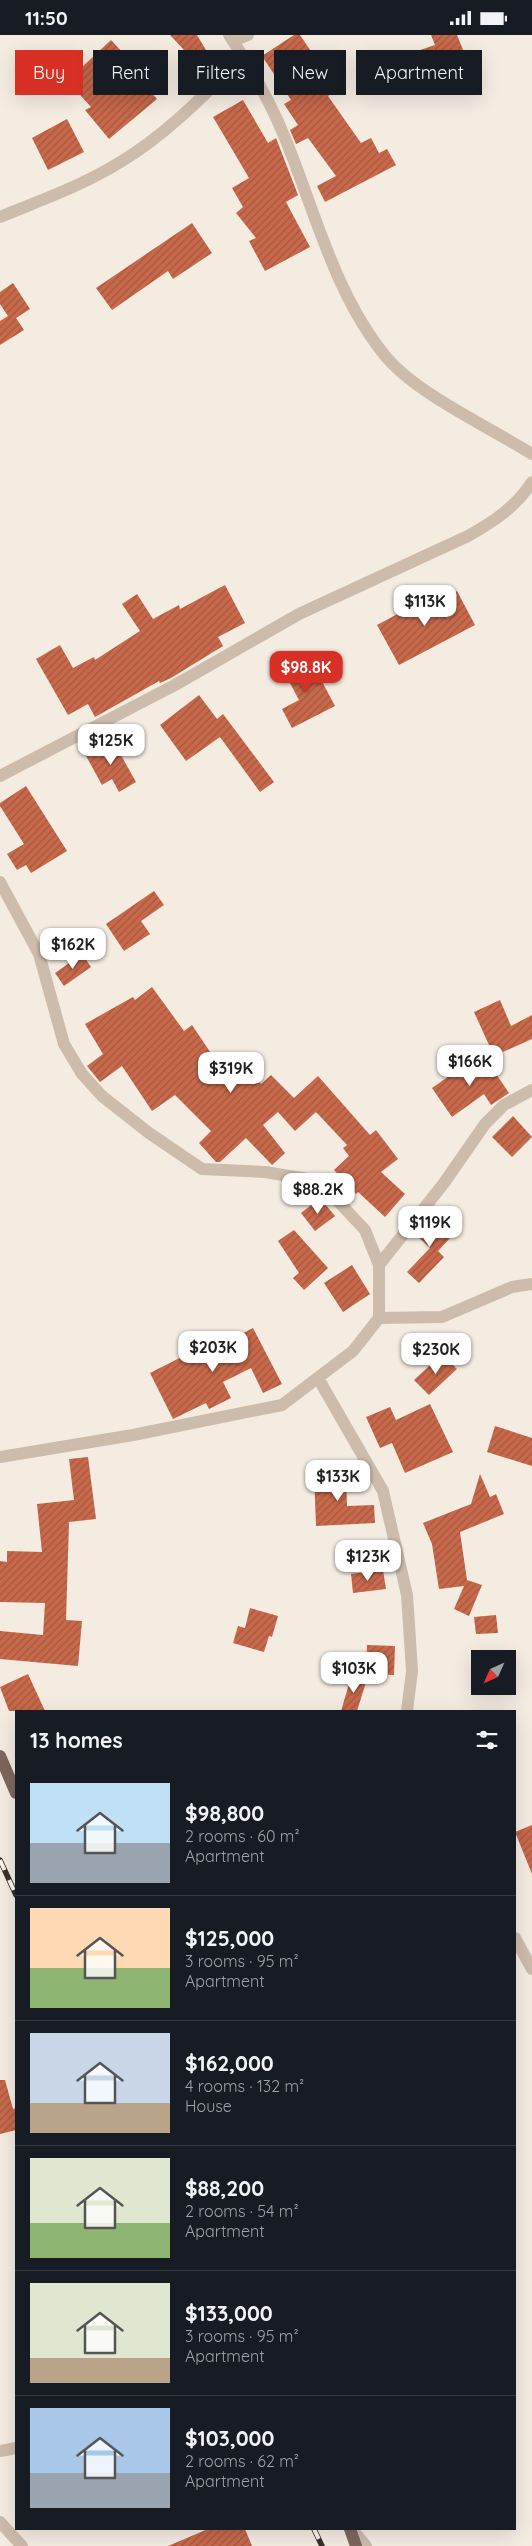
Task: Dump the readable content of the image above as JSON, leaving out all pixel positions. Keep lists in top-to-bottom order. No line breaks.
{"north":"bottom left","page":{"status":"11:50","chip":["Buy","Rent","Filters","New","Apartment"],"price":["$113K","$98.8K","$125K","$162K","$166K","$319K","$88.2K","$119K","$203K","$230K","$133K","$123K","$103K"],"heading":"13 homes","list":[{"name":"$98,800","note":"2 rooms · 60 m² · Apartment"},{"name":"$125,000","note":"3 rooms · 95 m² · Apartment"},{"name":"$162,000","note":"4 rooms · 132 m² · House"},{"name":"$88,200","note":"2 rooms · 54 m² · Apartment"},{"name":"$133,000","note":"3 rooms · 95 m² · Apartment"},{"name":"$103,000","note":"2 rooms · 62 m² · Apartment"}]}}
